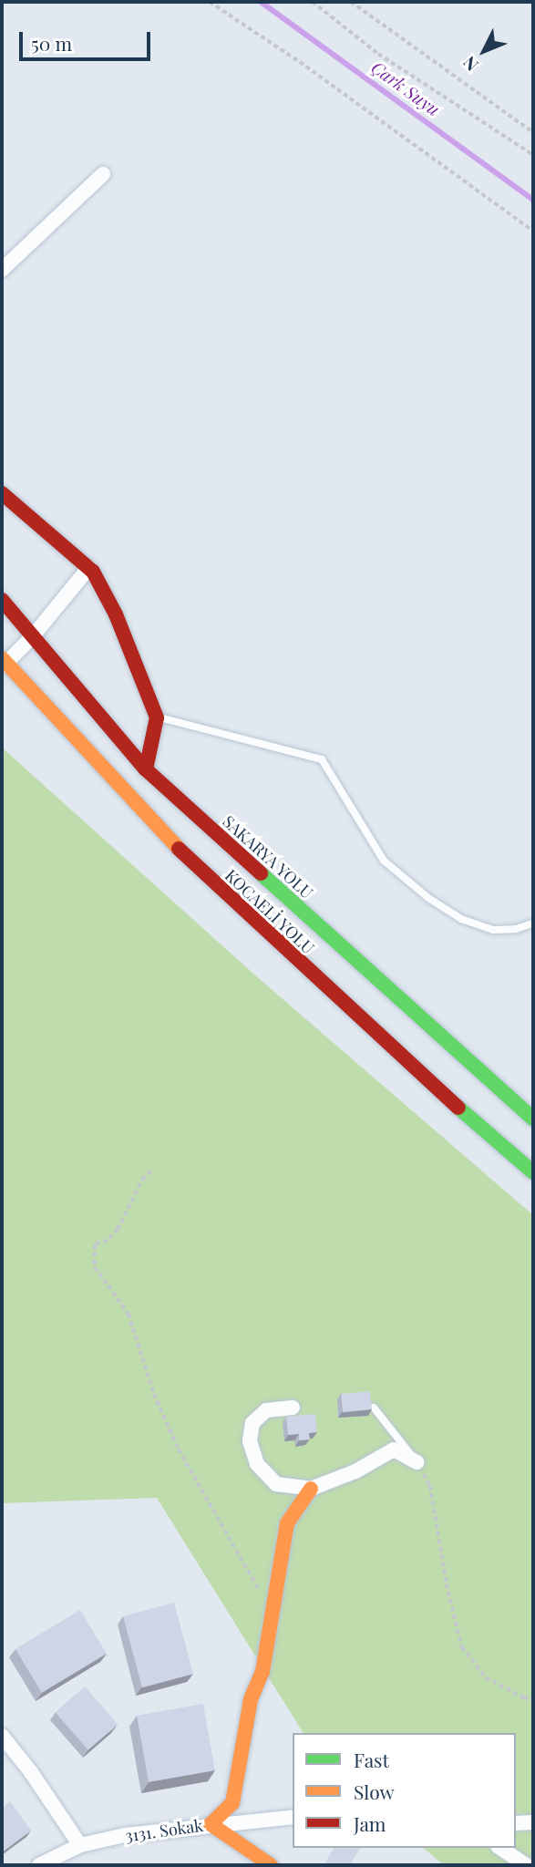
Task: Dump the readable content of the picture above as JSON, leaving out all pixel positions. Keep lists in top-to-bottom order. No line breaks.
{"streets":{"main road":["SAKARYA YOLU","KOCAELİ YOLU"],"street":["3131. Sokak"]},"water":["Çark Suyu"],"legend":["Fast","Slow","Jam"],"scale_bar":"50 m","north":"bottom left"}
